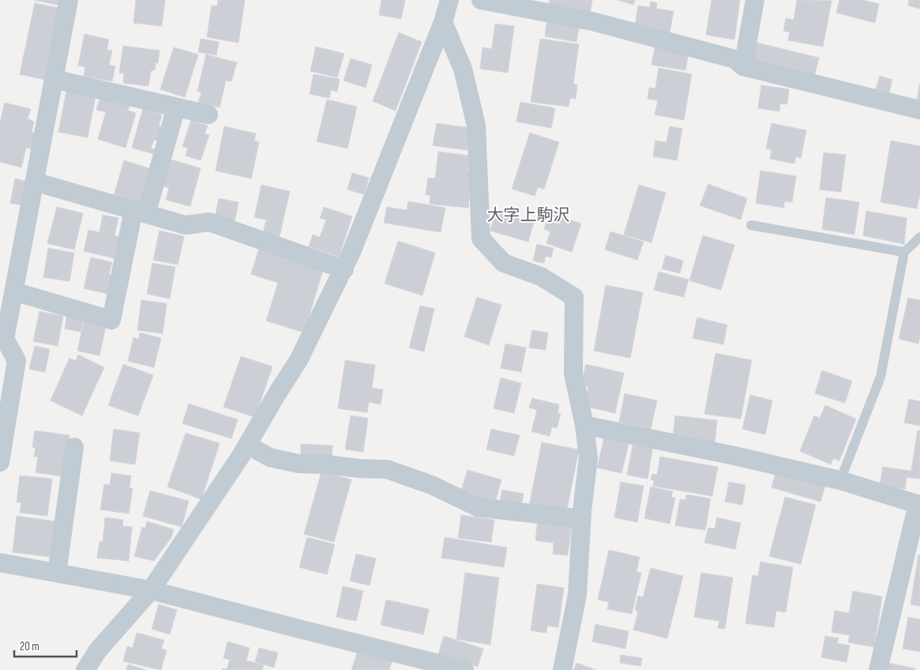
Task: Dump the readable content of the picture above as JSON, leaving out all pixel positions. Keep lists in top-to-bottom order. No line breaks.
{"districts":["大字上駒沢"],"scale_bar":"20 m"}
